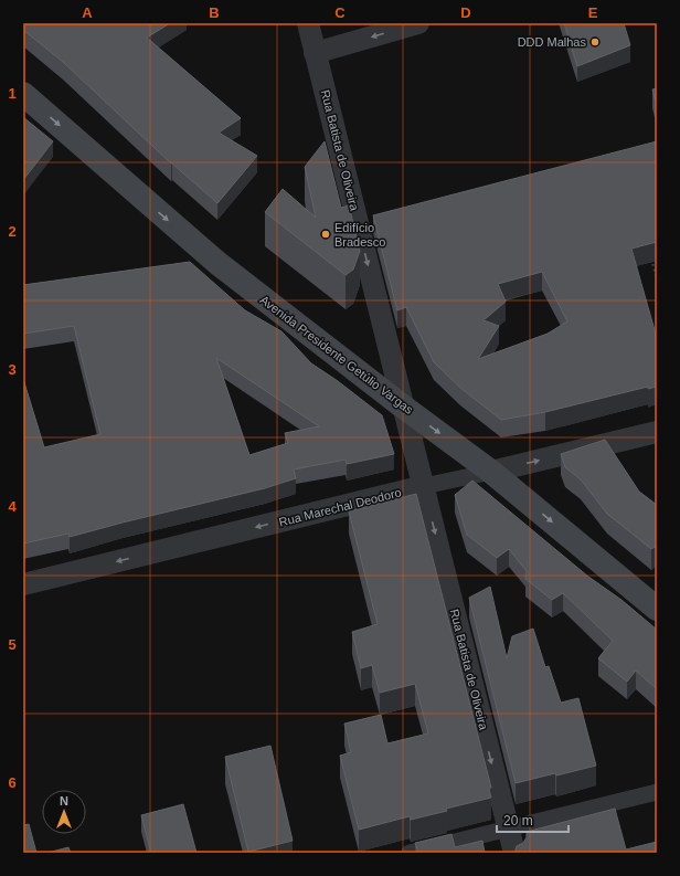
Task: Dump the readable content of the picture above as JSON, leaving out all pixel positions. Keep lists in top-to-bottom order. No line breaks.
{"streets":{"main road":["Avenida Presidente Getúlio Vargas"],"street":["Rua Batista de Oliveira","Rua Marechal Deodoro"]},"crossings":[["Rua Batista de Oliveira","Avenida Presidente Getúlio Vargas"],["Rua Batista de Oliveira","Rua Marechal Deodoro"],["Avenida Presidente Getúlio Vargas","Rua Marechal Deodoro"]],"one_way":["Rua Batista de Oliveira","Avenida Presidente Getúlio Vargas"],"places":["DDD Malhas","Edifício Bradesco"],"scale_bar":"20 m","north":"top","grid":{"columns":["A","B","C","D","E"],"rows":["1","2","3","4","5","6"]}}
